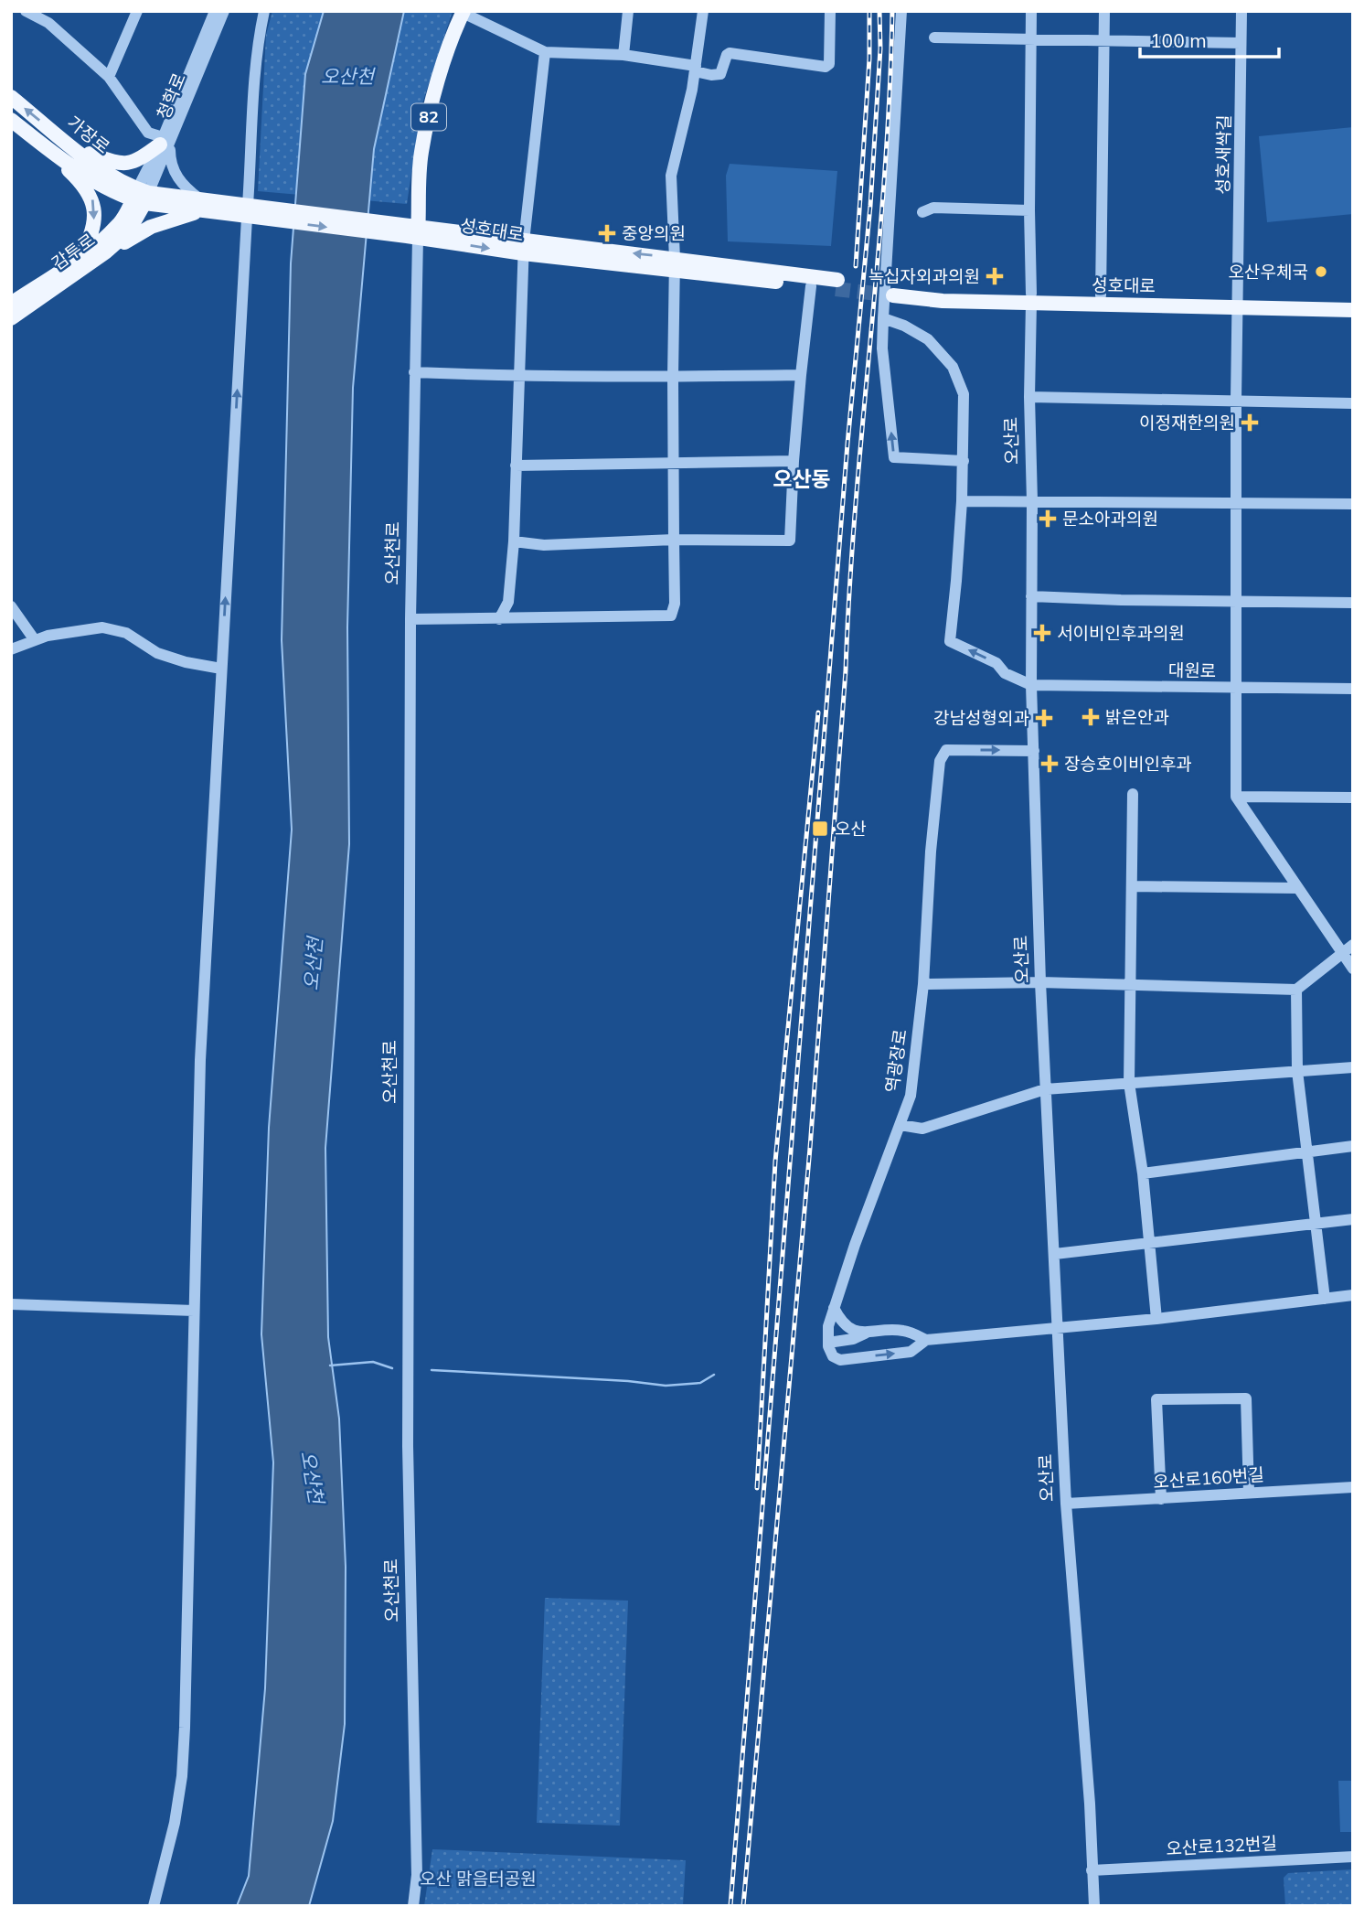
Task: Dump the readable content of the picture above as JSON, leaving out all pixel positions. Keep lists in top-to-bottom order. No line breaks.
{"streets":{"main road":["82","가장로","성호대로","감투로","오산천로"],"street":["청학로","성호새싹길","오산로","대원로","역광장로","오산로160번길","오산로132번길"]},"crossings":[["청학로","가장로"],["청학로","성호대로"],["청학로","감투로"],["가장로","성호대로"],["가장로","감투로"],["성호새싹길","성호대로"],["성호새싹길","대원로"],["성호대로","감투로"],["성호대로","오산로"],["성호대로","오산천로"],["오산로","대원로"],["오산로","역광장로"],["오산로","오산로160번길"],["오산로","오산로132번길"]],"districts":["오산동"],"water":["오산천"],"parks":["오산 맑음터공원"],"places":{"health":["중앙의원","녹십자외과의원","이정재한의원","문소아과의원","서이비인후과의원","밝은안과","강남성형외과","장승호이비인후과"],"other":["오산우체국"],"transit":["오산"]},"scale_bar":"100 m"}
